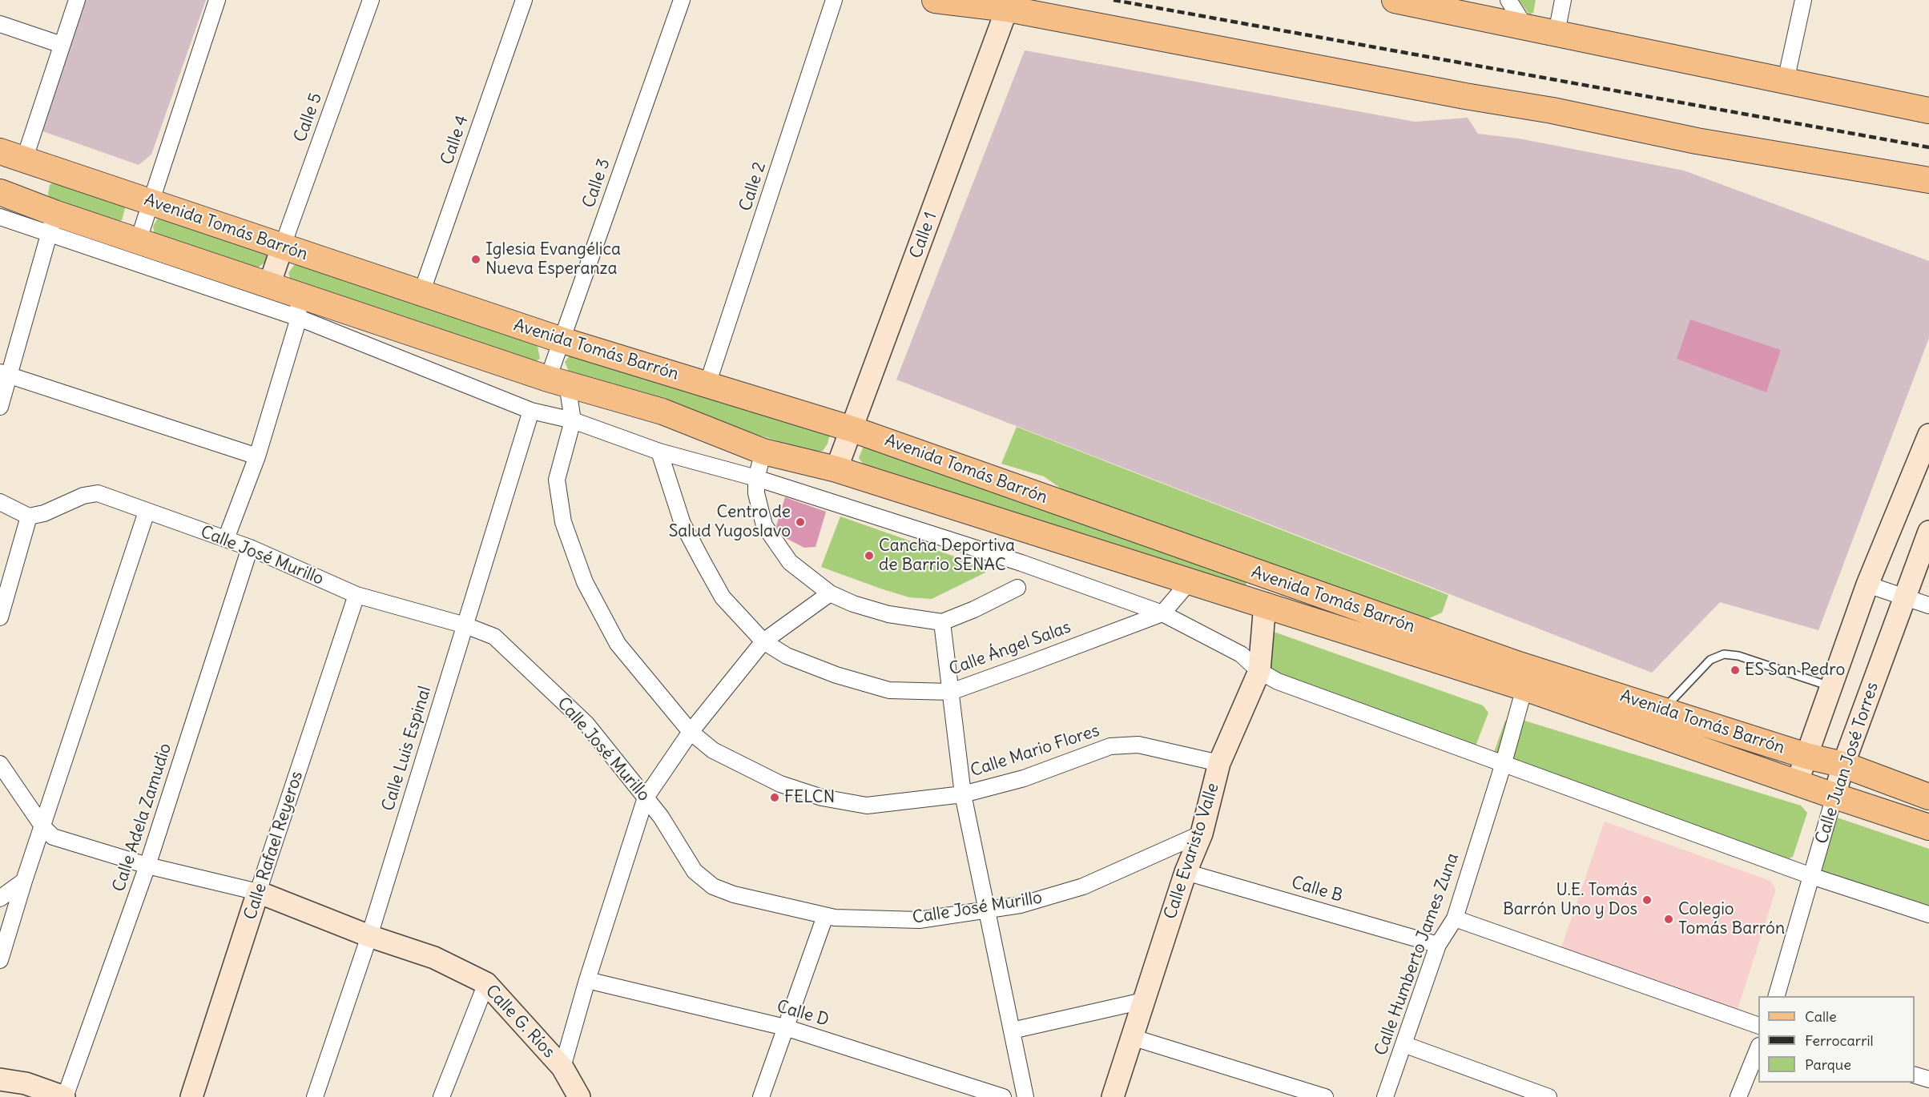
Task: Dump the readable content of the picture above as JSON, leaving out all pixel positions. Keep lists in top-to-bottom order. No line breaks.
{"streets":{"main road":["Avenida Tomás Barrón"],"street":["Calle 5","Calle 4","Calle 3","Calle 2","Calle 1","Calle José Murillo","Calle Ángel Salas","Calle Luis Espinal","Calle Mario Flores","Calle Juan José Torres","Calle Adela Zamudio","Calle Rafael Reyeros","Calle Evaristo Valle","Calle B","Calle Humberto James Zuna","Calle D","Calle G. Ríos"]},"crossings":[["Calle 5","Avenida Tomás Barrón"],["Calle 4","Avenida Tomás Barrón"],["Calle 3","Avenida Tomás Barrón"],["Calle 3","Calle Mario Flores"],["Calle 2","Avenida Tomás Barrón"],["Avenida Tomás Barrón","Calle 1"],["Avenida Tomás Barrón","Calle Ángel Salas"],["Avenida Tomás Barrón","Calle Mario Flores"],["Avenida Tomás Barrón","Calle Juan José Torres"],["Avenida Tomás Barrón","Calle Evaristo Valle"],["Avenida Tomás Barrón","Calle Humberto James Zuna"],["Calle José Murillo","Calle Luis Espinal"],["Calle José Murillo","Calle Adela Zamudio"],["Calle José Murillo","Calle Rafael Reyeros"],["Calle José Murillo","Calle Evaristo Valle"],["Calle Luis Espinal","Calle G. Ríos"],["Calle Mario Flores","Calle Evaristo Valle"],["Calle Evaristo Valle","Calle B"],["Calle B","Calle Humberto James Zuna"]],"places":["Iglesia Evangélica Nueva Esperanza","Centro de Salud Yugoslavo","Cancha Deportiva de Barrio SENAC","ES San Pedro","FELCN","U.E. Tomás Barrón Uno y Dos","Colegio Tomás Barrón"],"legend":["Calle","Ferrocarril","Parque"]}
